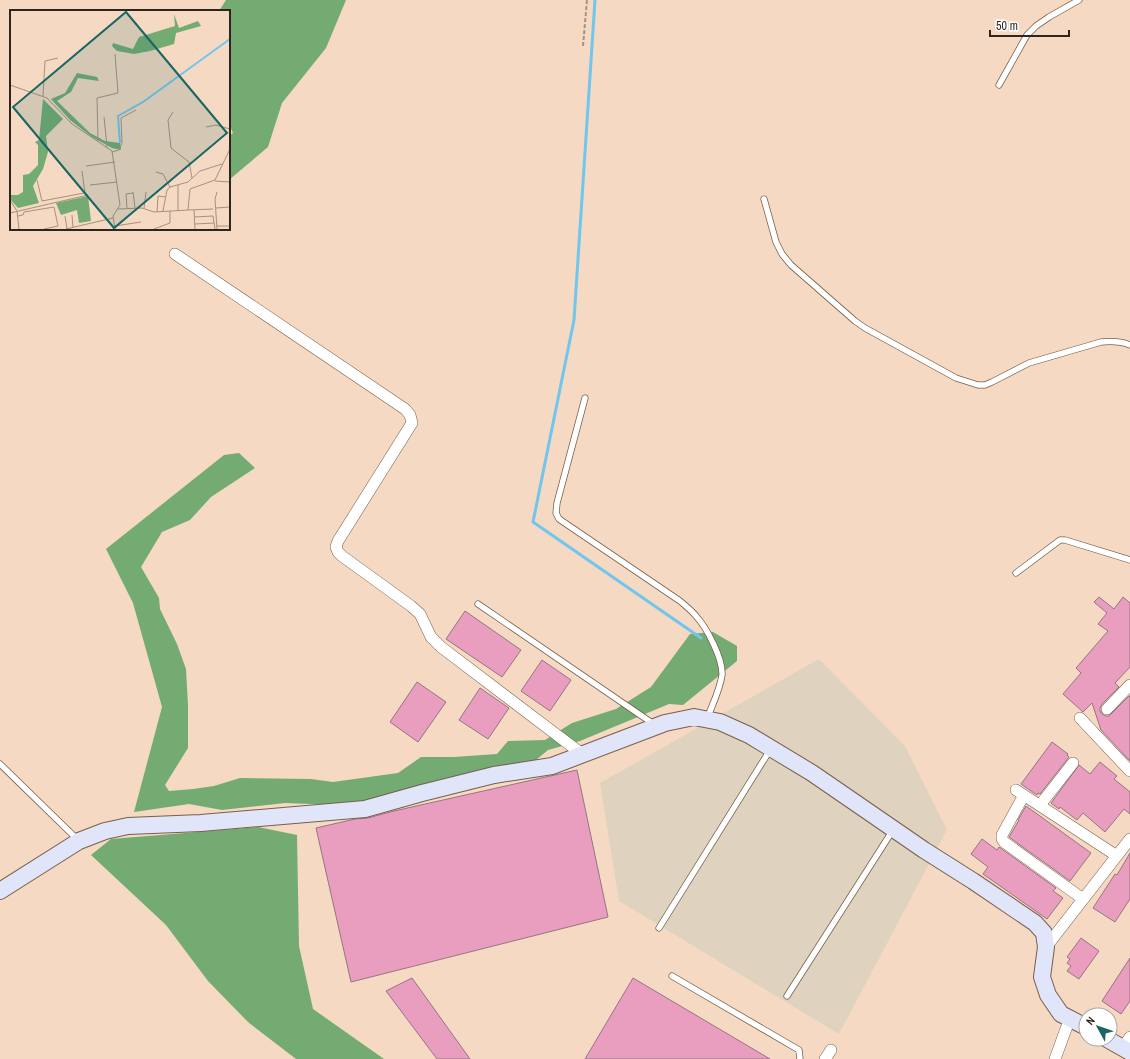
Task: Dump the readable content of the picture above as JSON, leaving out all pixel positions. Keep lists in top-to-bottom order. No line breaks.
{"scale_bar":"50 m","north":"top left"}
